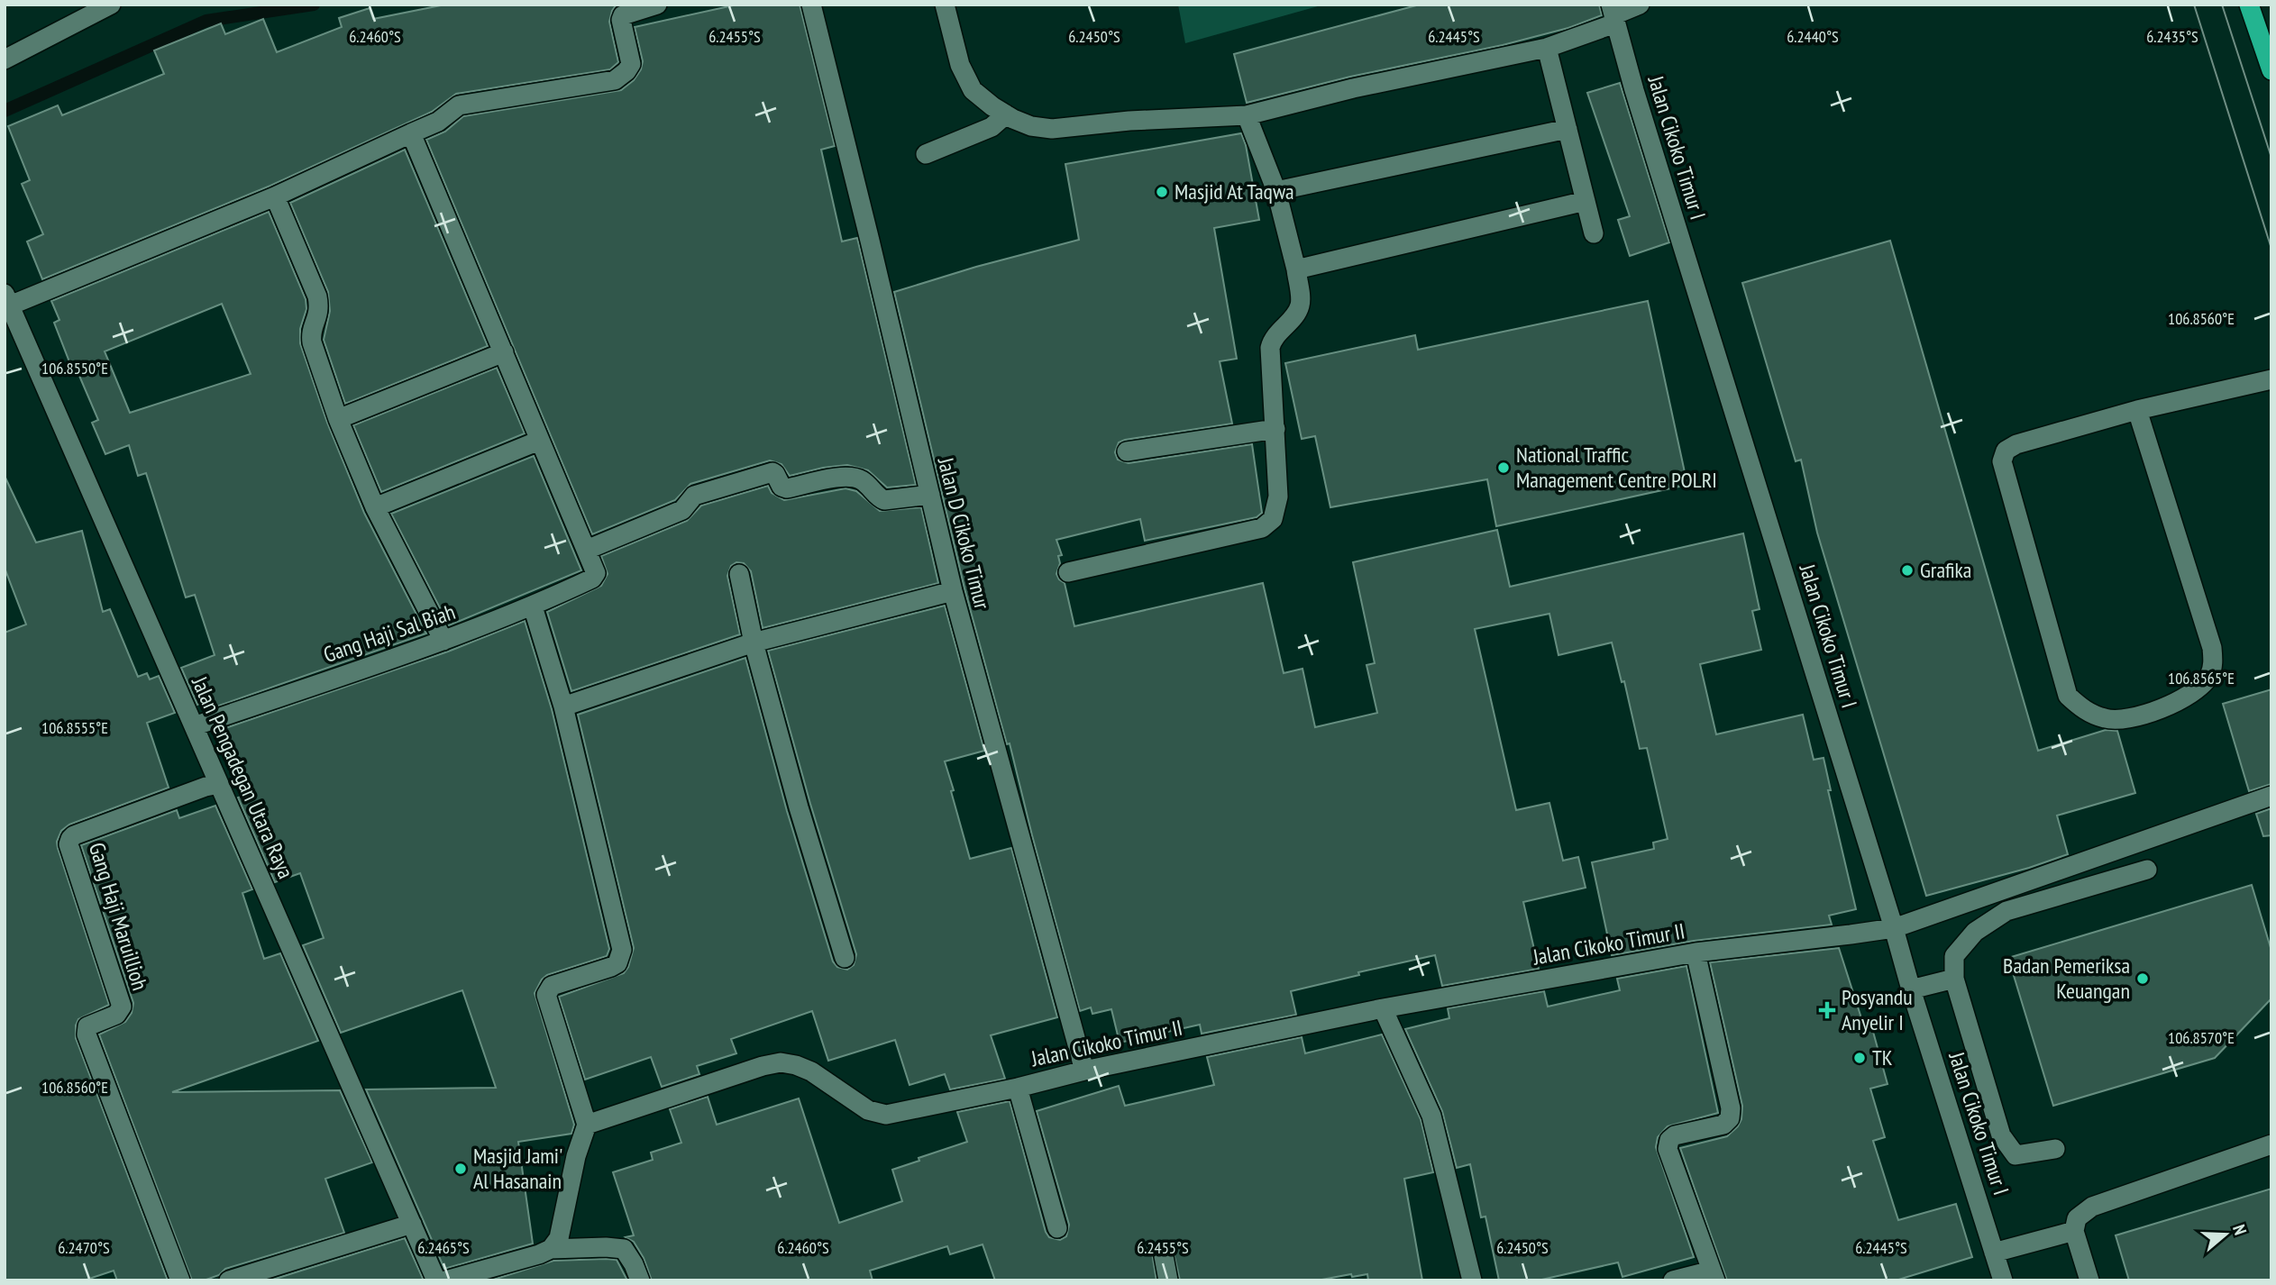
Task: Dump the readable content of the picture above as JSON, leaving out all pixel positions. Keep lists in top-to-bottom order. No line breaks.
{"streets":{"street":["Jalan Cikoko Timur I","Jalan D Cikoko Timur","Gang Haji Sal Biah","Jalan Pengadegan Utara Raya","Gang Haji Maruillioh","Jalan Cikoko Timur II"]},"crossings":[["Jalan Cikoko Timur I","Jalan Cikoko Timur II"],["Jalan D Cikoko Timur","Jalan Cikoko Timur II"],["Gang Haji Sal Biah","Jalan Pengadegan Utara Raya"],["Jalan Pengadegan Utara Raya","Gang Haji Maruillioh"]],"places":{"other":["Masjid At Taqwa","National Traffic Management Centre POLRI","Grafika","Badan Pemeriksa Keuangan","TK","Masjid Jami' Al Hasanain"],"health":["Posyandu Anyelir I"]},"north":"right","coordinates":["6.2460°S","6.2455°S","6.2450°S","6.2440°S","6.2435°S","6.2445°S","106.8560°E","106.8550°E","106.8565°E","106.8555°E","106.8570°E","6.2470°S","6.2465°S"]}
